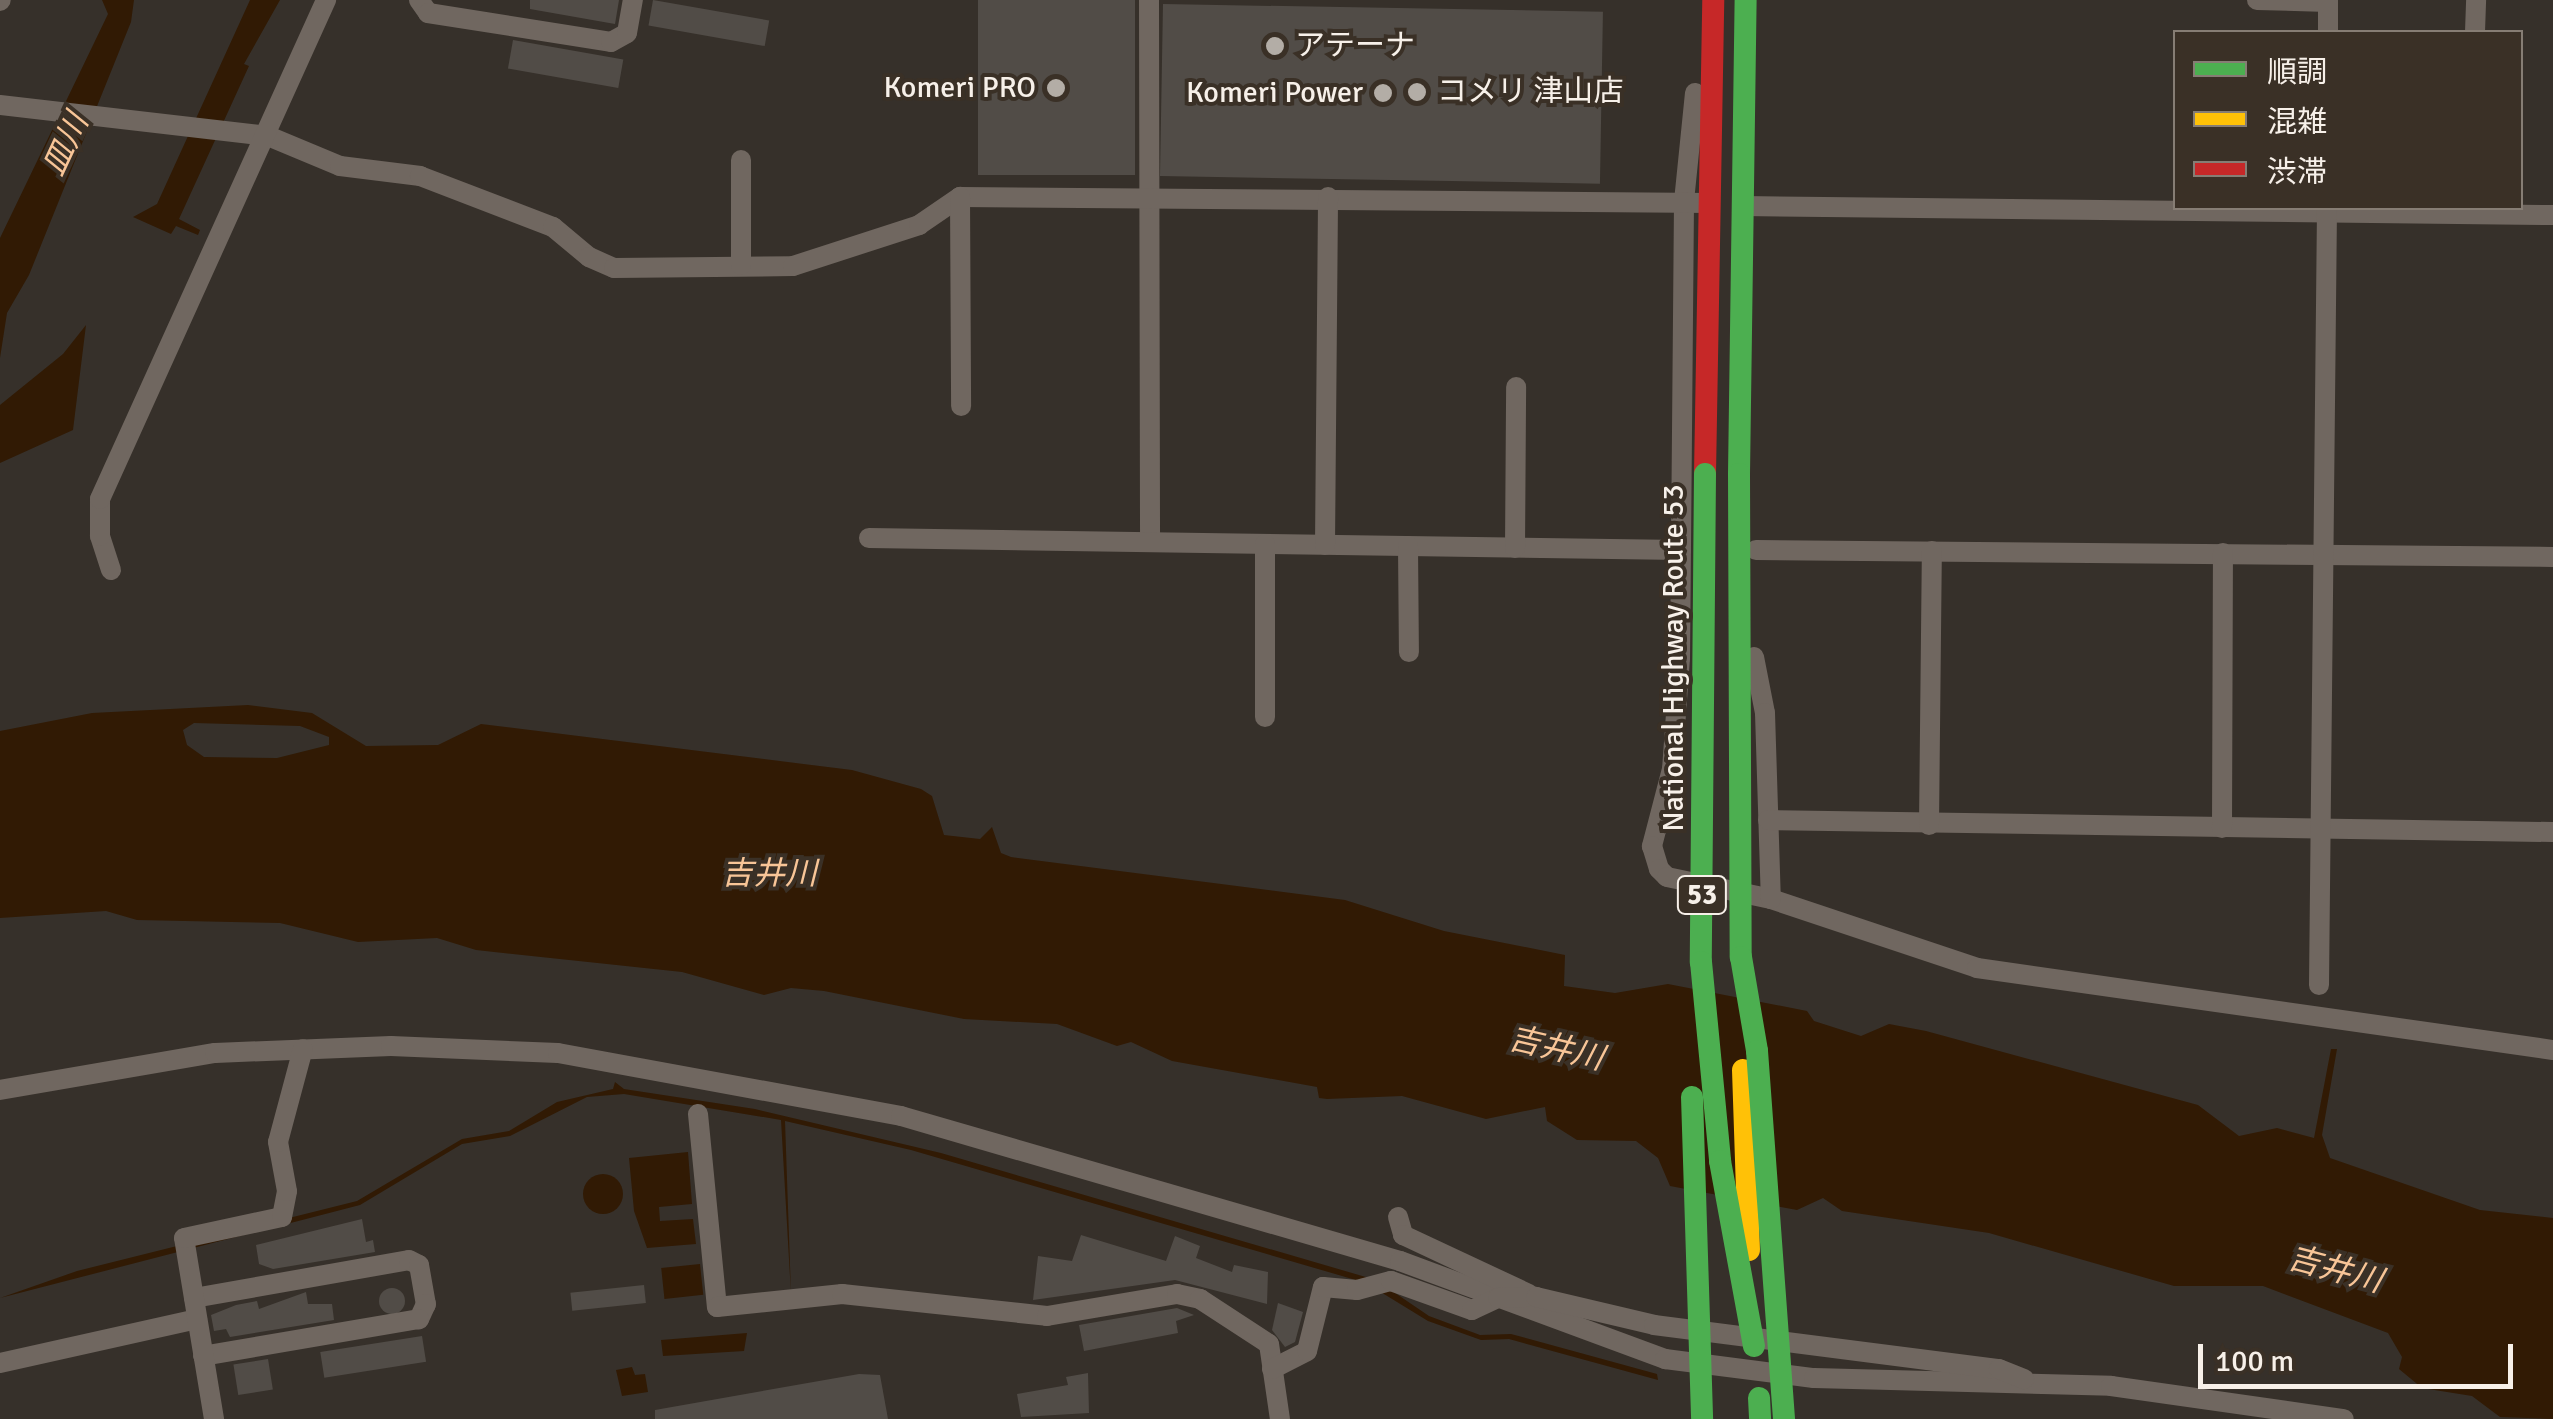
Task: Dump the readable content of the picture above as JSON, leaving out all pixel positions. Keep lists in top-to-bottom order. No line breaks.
{"streets":{"highway":["National Highway Route 53","53"]},"water":["皿川","吉井川"],"places":["アテーナ","Komeri PRO","コメリ 津山店","Komeri Power"],"legend":["順調","混雑","渋滞"],"scale_bar":"100 m"}
